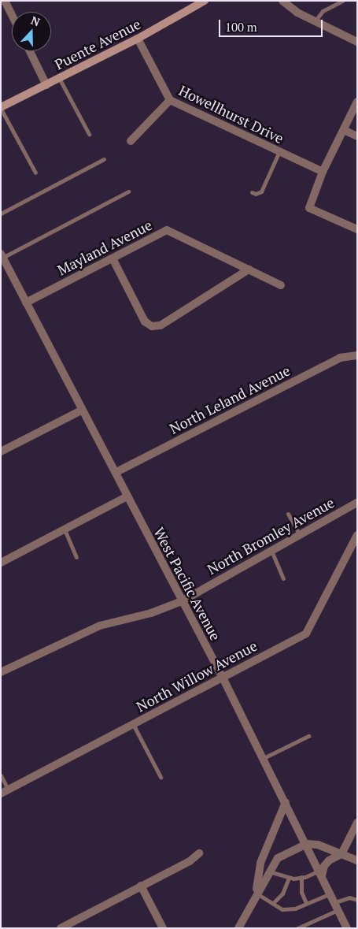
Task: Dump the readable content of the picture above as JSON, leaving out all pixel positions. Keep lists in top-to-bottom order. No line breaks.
{"streets":{"main road":["Puente Avenue"],"street":["Howellhurst Drive","Mayland Avenue","North Leland Avenue","North Bromley Avenue","West Pacific Avenue","North Willow Avenue"]},"crossings":[["Puente Avenue","Howellhurst Drive"],["Mayland Avenue","West Pacific Avenue"],["North Leland Avenue","West Pacific Avenue"],["North Bromley Avenue","West Pacific Avenue"],["West Pacific Avenue","North Willow Avenue"]],"scale_bar":"100 m","north":"top"}
